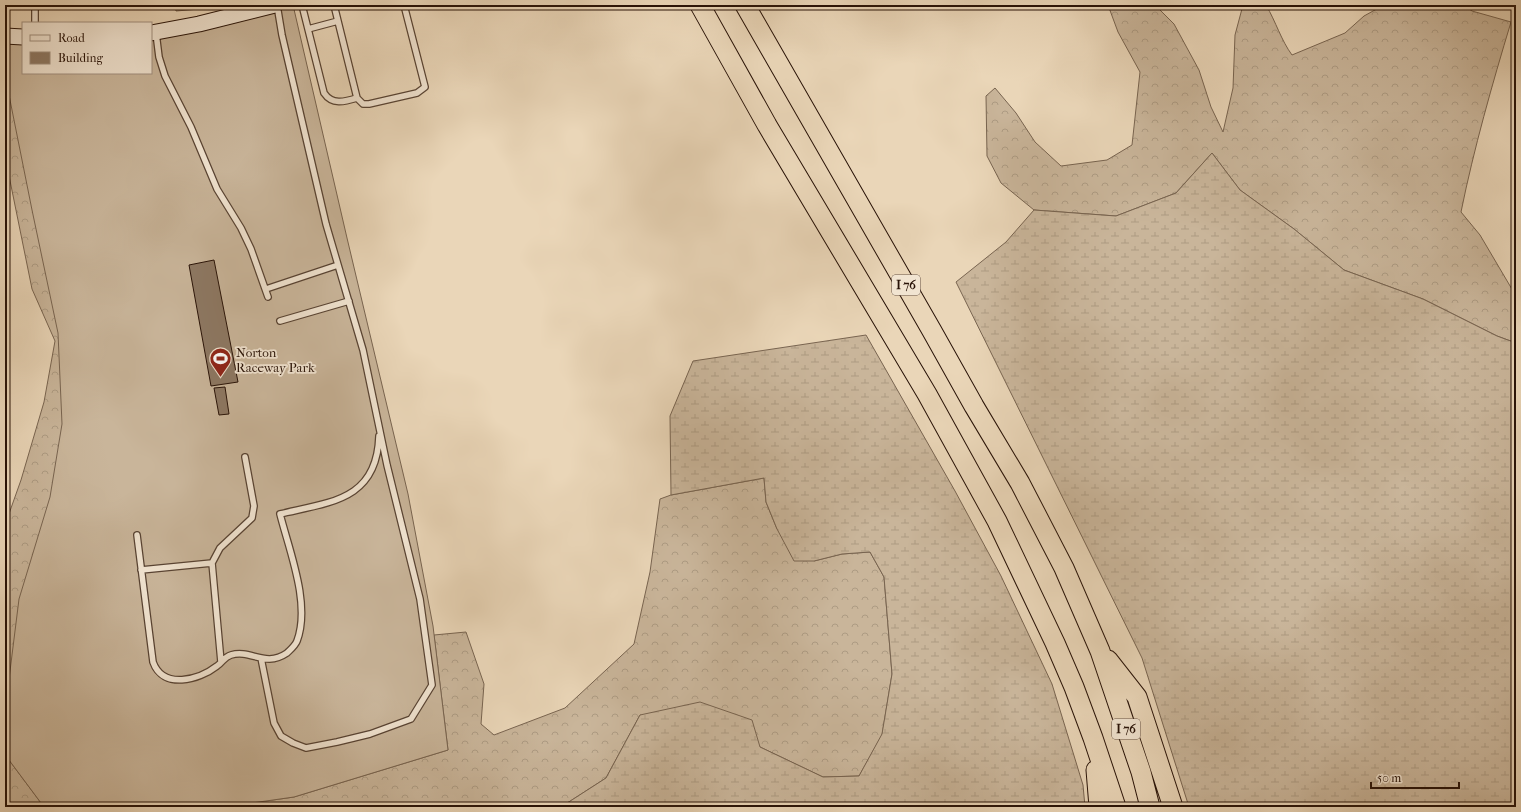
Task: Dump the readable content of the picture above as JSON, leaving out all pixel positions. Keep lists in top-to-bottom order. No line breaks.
{"streets":{"highway":["I 76"]},"places":{"sports":["Norton Raceway Park"]},"legend":["Road","Building"],"scale_bar":"50 m"}
